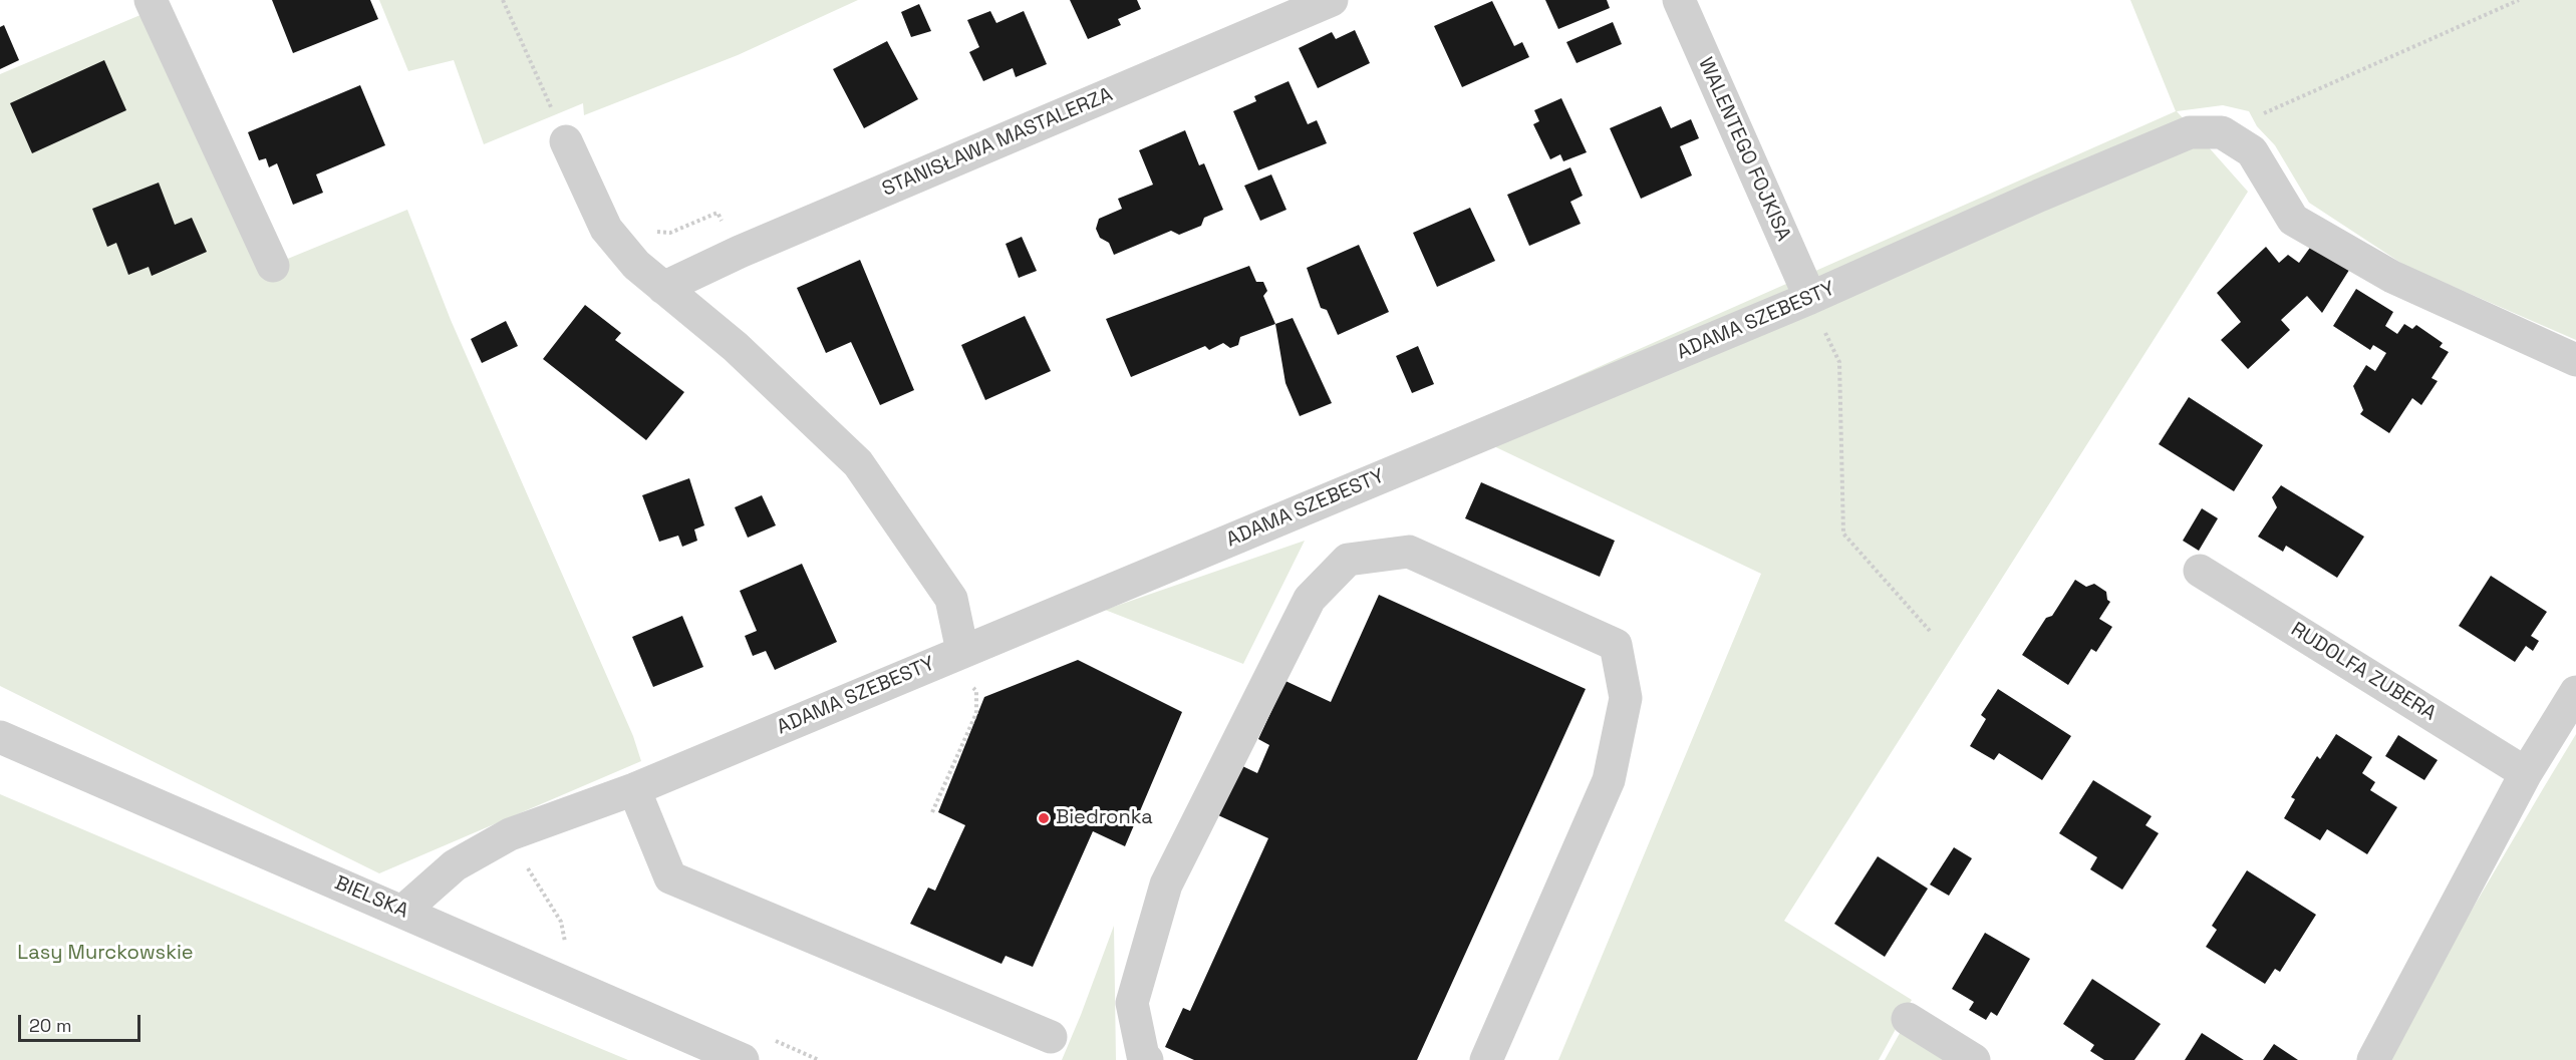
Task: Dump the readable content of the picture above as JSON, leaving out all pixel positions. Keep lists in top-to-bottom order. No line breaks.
{"streets":{"street":["STANISŁAWA MASTALERZA","WALENTEGO FOJKISA","ADAMA SZEBESTY","RUDOLFA ZUBERA","BIELSKA"]},"crossings":[["WALENTEGO FOJKISA","ADAMA SZEBESTY"],["ADAMA SZEBESTY","BIELSKA"]],"parks":["Lasy Murckowskie"],"places":["Biedronka"],"scale_bar":"20 m"}
